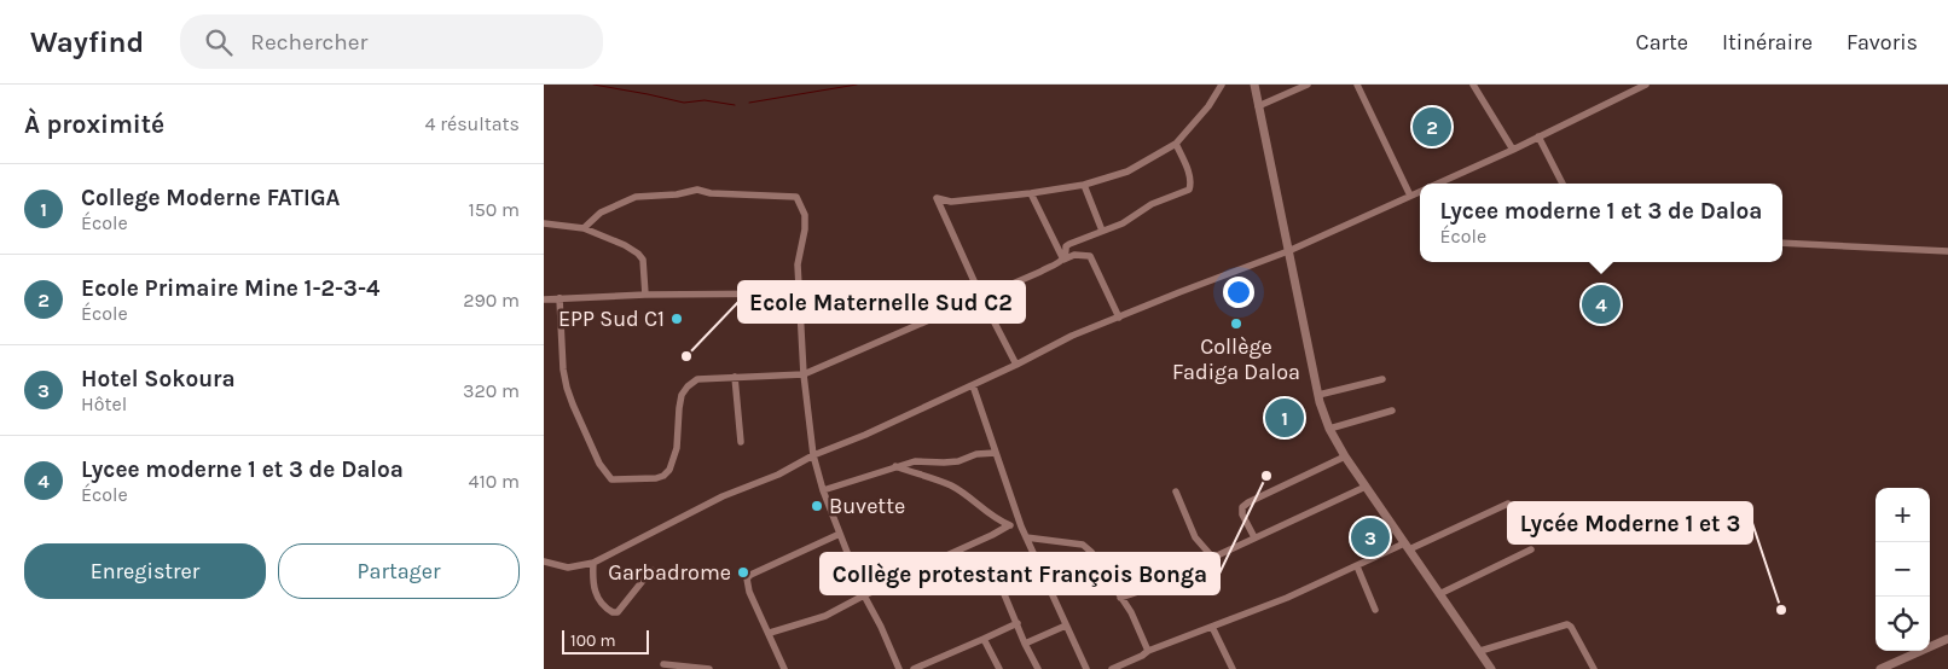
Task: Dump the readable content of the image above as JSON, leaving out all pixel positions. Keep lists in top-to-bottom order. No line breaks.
{"places":["EPP Sud C1","Collège Fadiga Daloa","Ecole Maternelle Sud C2","Collège protestant François Bonga","Buvette","Garbadrome","Lycée Moderne 1 et 3"],"scale_bar":"100 m","page":{"header":"Wayfind","search":"Rechercher","nav":["Carte","Itinéraire","Favoris"],"heading":["À proximité","4 résultats"],"pins":["2","4","1","3"],"list":[{"mark":"1","name":"College Moderne FATIGA","note":"École","value":"150 m"},{"mark":"2","name":"Ecole Primaire Mine 1-2-3-4","note":"École","value":"290 m"},{"mark":"3","name":"Hotel Sokoura","note":"Hôtel","value":"320 m"},{"mark":"4","name":"Lycee moderne 1 et 3 de Daloa","note":"École","value":"410 m"}],"popup":["Lycee moderne 1 et 3 de Daloa","École"],"map_buttons":["+","−"],"buttons":["Enregistrer","Partager"],"scale":"100 m"}}
